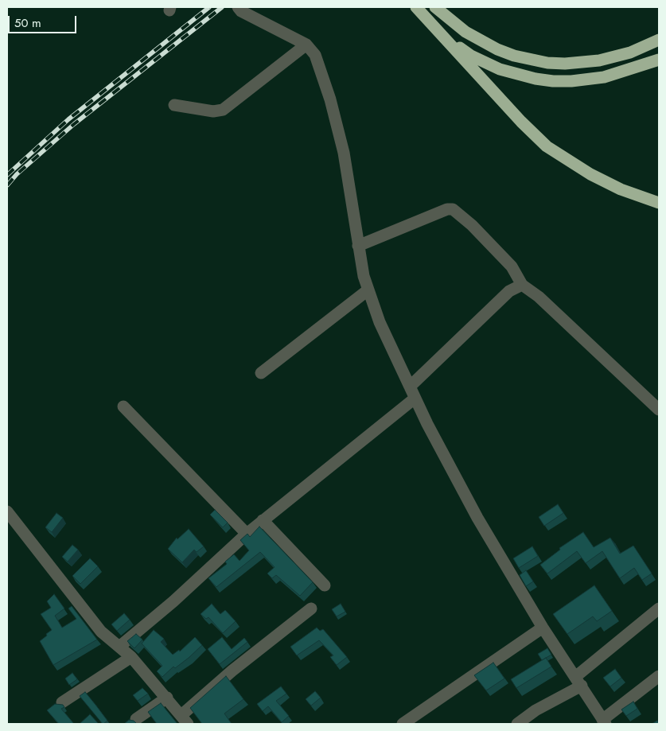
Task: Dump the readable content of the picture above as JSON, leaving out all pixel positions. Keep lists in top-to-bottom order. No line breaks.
{"scale_bar":"50 m"}
